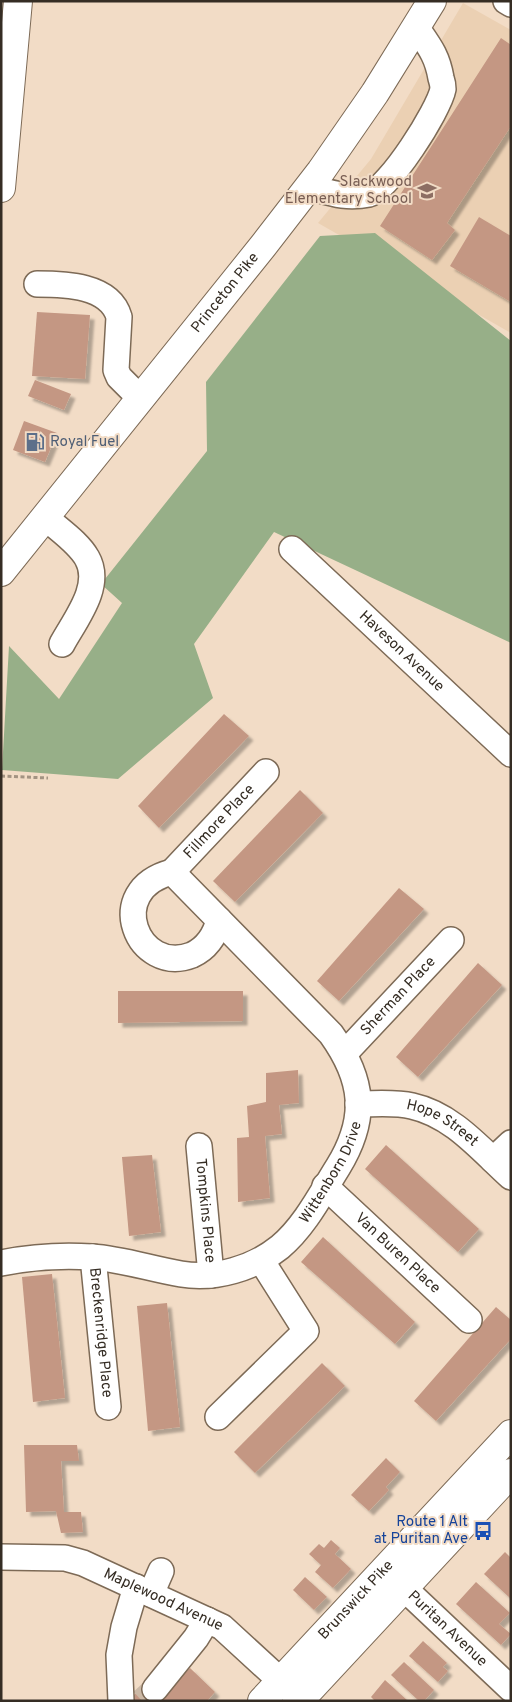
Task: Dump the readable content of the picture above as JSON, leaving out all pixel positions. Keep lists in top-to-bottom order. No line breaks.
{"streets":{"main road":["Princeton Pike","Brunswick Pike"],"street":["Haveson Avenue","Fillmore Place","Sherman Place","Hope Street","Wittenborn Drive","Tompkins Place","Van Buren Place","Breckenridge Place","Maplewood Avenue","Puritan Avenue"]},"crossings":[["Fillmore Place","Wittenborn Drive"],["Sherman Place","Wittenborn Drive"],["Hope Street","Wittenborn Drive"],["Wittenborn Drive","Tompkins Place"],["Wittenborn Drive","Van Buren Place"],["Wittenborn Drive","Breckenridge Place"],["Brunswick Pike","Maplewood Avenue"],["Brunswick Pike","Puritan Avenue"]],"places":{"school or university":["Slackwood Elementary School"],"fuel station":["Royal Fuel"],"bus stop":["Route 1 Alt at Puritan Ave"]}}
